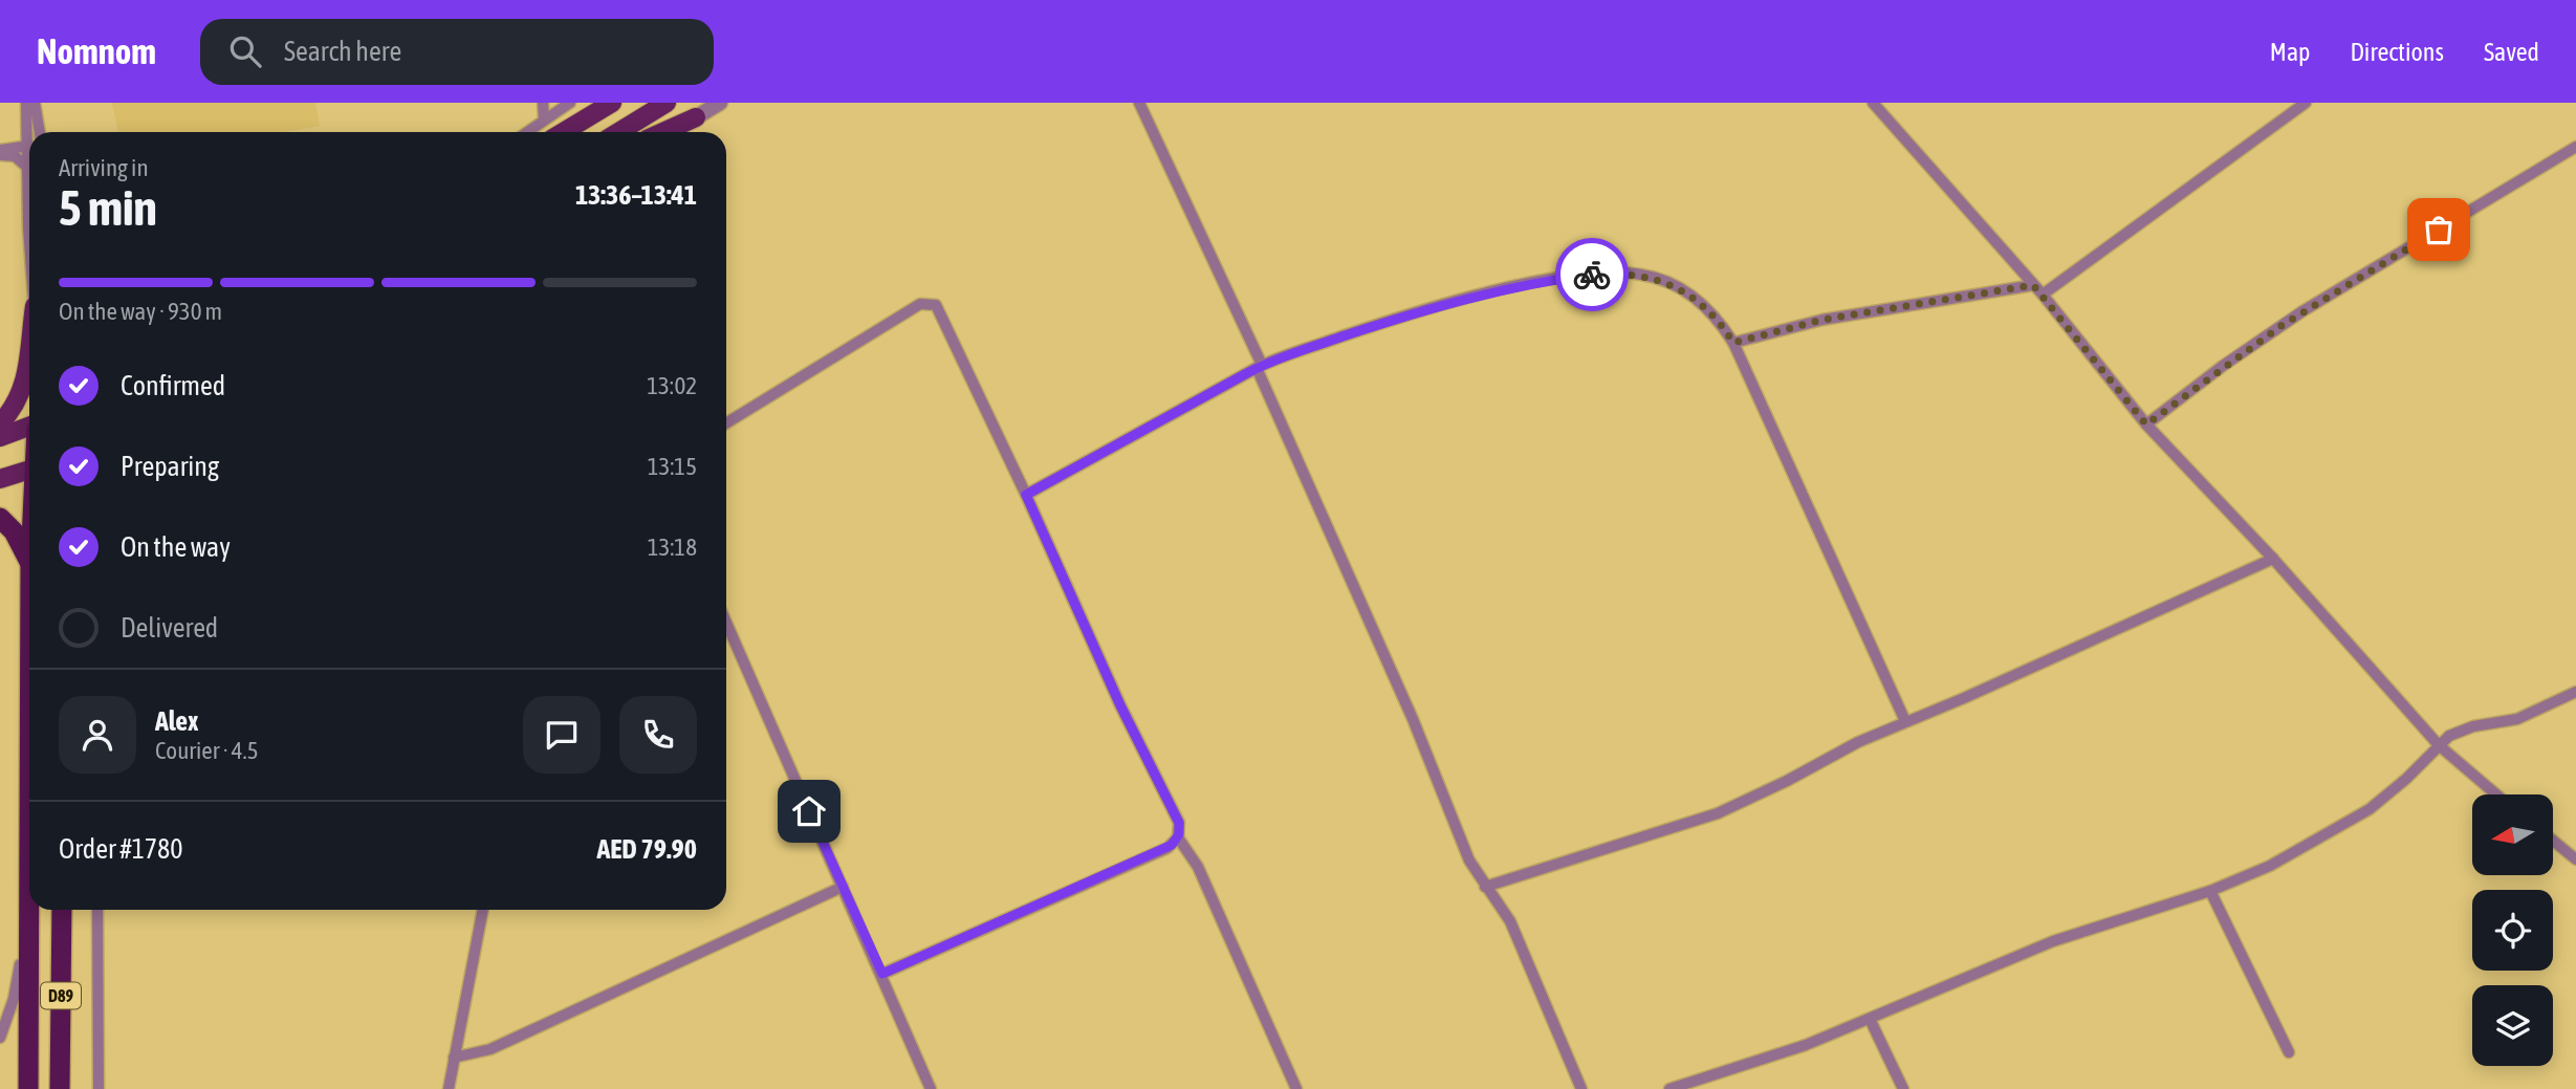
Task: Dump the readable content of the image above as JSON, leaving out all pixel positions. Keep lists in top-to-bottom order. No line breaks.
{"streets":{"highway":["D89"]},"north":"left","page":{"header":"Nomnom","search":"Search here","nav":["Map","Directions","Saved"],"heading":["5 min","Arriving in","13:36–13:41"],"panel":["Alex","Courier · 4.5","Order #1780","AED 79.90"],"bar":"On the way · 930 m","list":[["Confirmed","13:02"],["Preparing","13:15"],["On the way","13:18"],"Delivered"]}}
